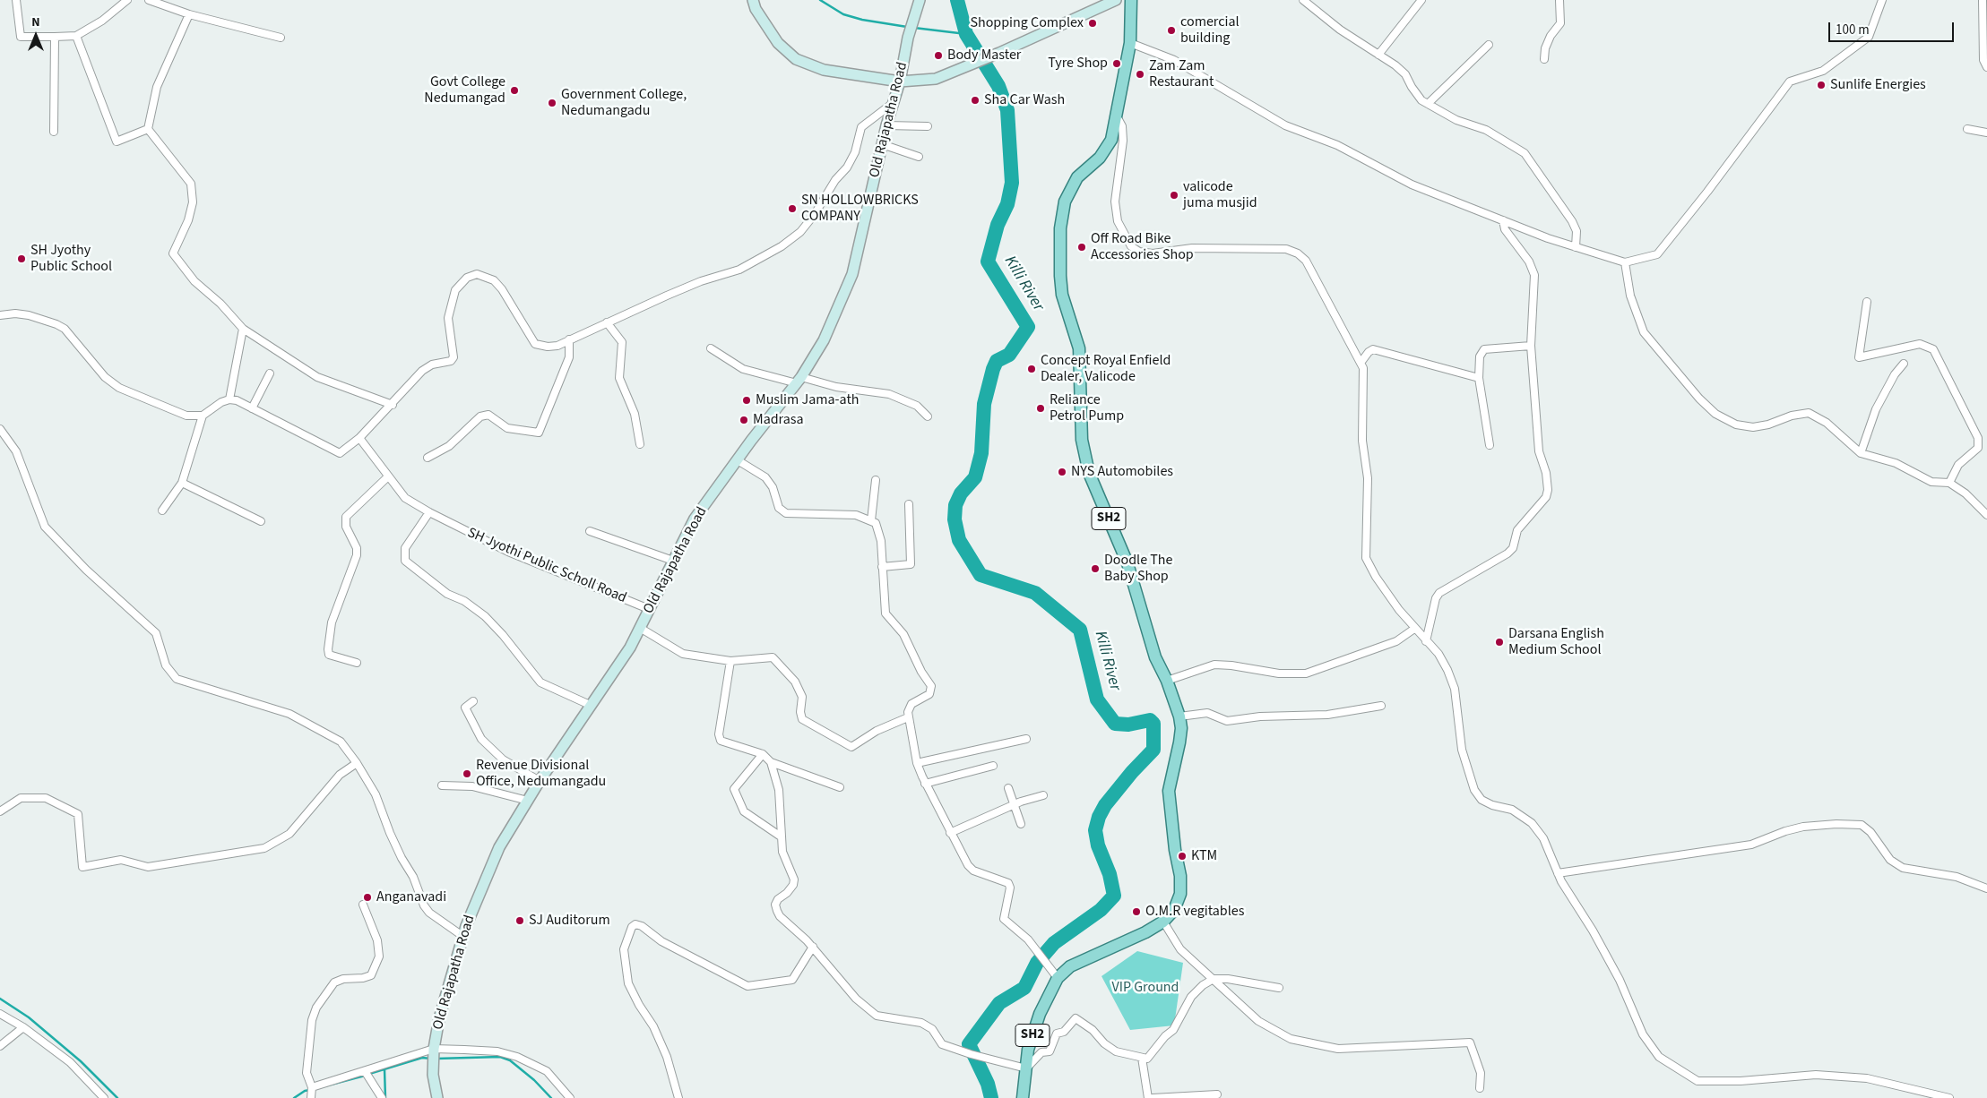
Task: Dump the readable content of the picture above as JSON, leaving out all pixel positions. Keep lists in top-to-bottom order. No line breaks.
{"streets":{"main road":["Old Rajapatha Road","SH2"],"street":["SH Jyothi Public Scholl Road"]},"crossings":[["Old Rajapatha Road","SH Jyothi Public Scholl Road"]],"water":["Killi River"],"parks":["VIP Ground"],"places":["Shopping Complex","comercial building","Body Master","Tyre Shop","Zam Zam Restaurant","Sunlife Energies","Govt College Nedumangad","Sha Car Wash","Government College, Nedumangadu","valicode juma musjid","SN HOLLOWBRICKS COMPANY","Off Road Bike Accessories Shop","SH Jyothy Public School","Concept Royal Enfield Dealer, Valicode","Muslim Jama-ath","Reliance Petrol Pump","Madrasa","NYS Automobiles","Doodle The Baby Shop","Darsana English Medium School","Revenue Divisional Office, Nedumangadu","KTM","Anganavadi","O.M.R vegitables","SJ Auditorum"],"scale_bar":"100 m","north":"top"}
